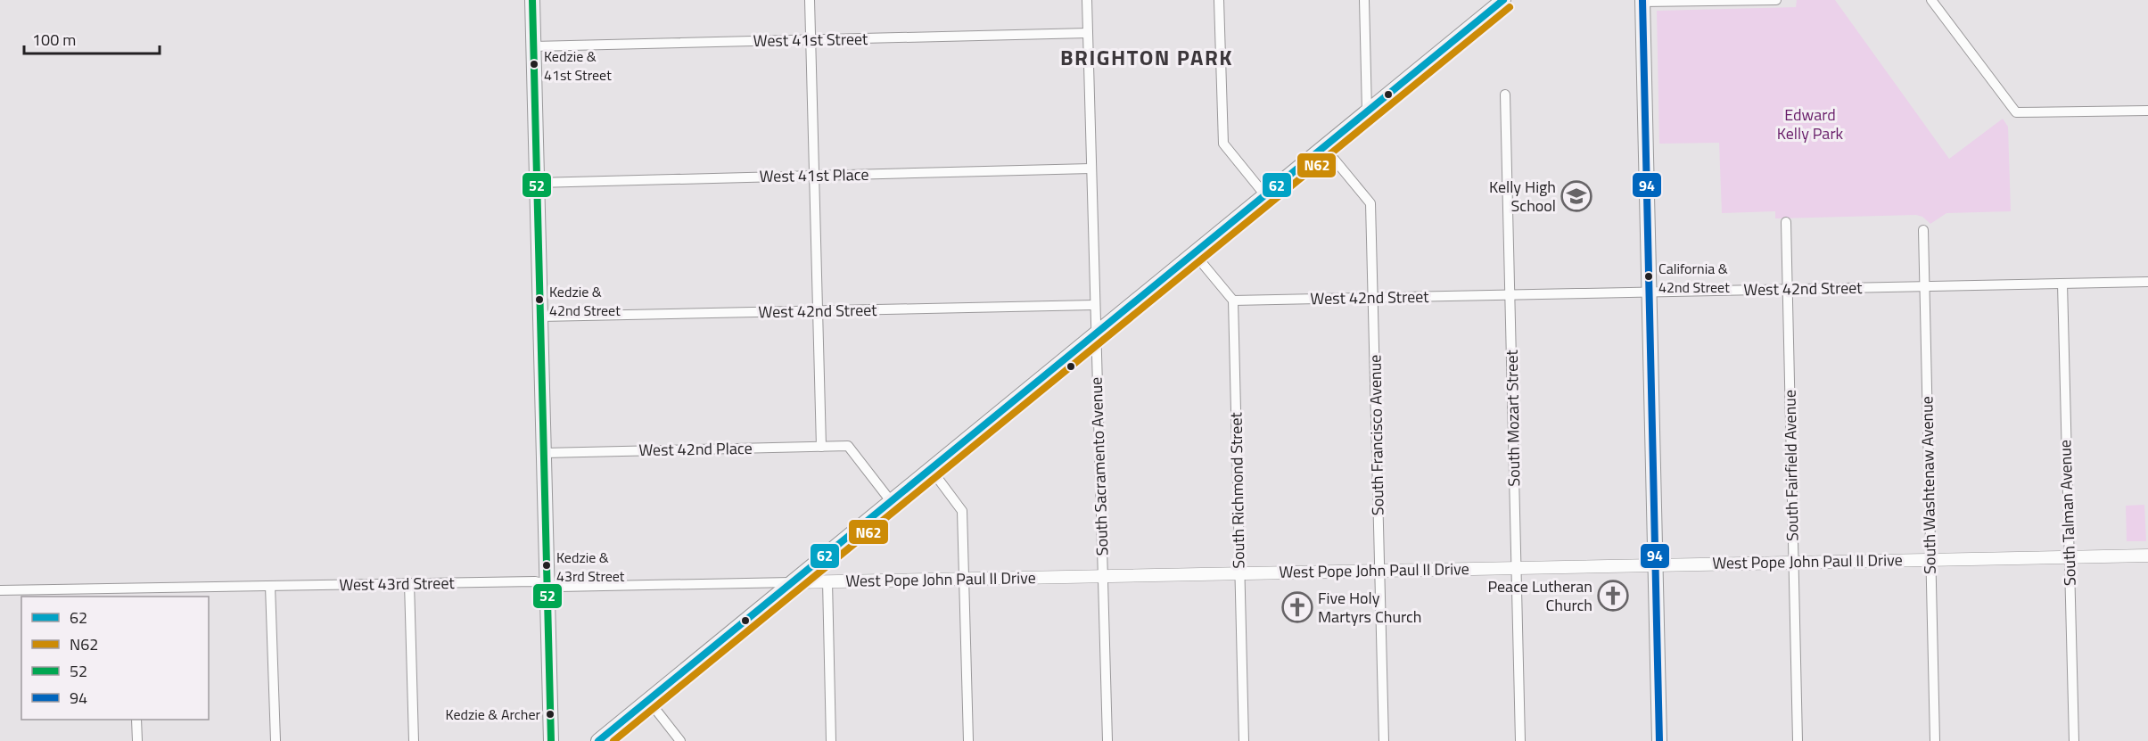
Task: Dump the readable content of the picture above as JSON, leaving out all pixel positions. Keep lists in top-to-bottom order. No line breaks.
{"streets":{"street":["West 41st Street","West 41st Place","West 42nd Street","South Mozart Street","South Francisco Avenue","West 42nd Place","South Fairfield Avenue","South Sacramento Avenue","South Washtenaw Avenue","South Richmond Street","South Talman Avenue","West Pope John Paul II Drive","West 43rd Street"]},"crossings":[["West 41st Street","South Sacramento Avenue"],["West 41st Place","South Sacramento Avenue"],["West 42nd Street","South Mozart Street"],["West 42nd Street","South Francisco Avenue"],["West 42nd Street","South Fairfield Avenue"],["West 42nd Street","South Sacramento Avenue"],["West 42nd Street","South Washtenaw Avenue"],["West 42nd Street","South Richmond Street"],["West 42nd Street","South Talman Avenue"],["South Mozart Street","West Pope John Paul II Drive"],["South Francisco Avenue","West Pope John Paul II Drive"],["South Fairfield Avenue","West Pope John Paul II Drive"],["South Sacramento Avenue","West Pope John Paul II Drive"],["South Washtenaw Avenue","West Pope John Paul II Drive"],["South Richmond Street","West Pope John Paul II Drive"],["South Talman Avenue","West Pope John Paul II Drive"],["West Pope John Paul II Drive","West 43rd Street"]],"districts":["BRIGHTON PARK"],"parks":["Edward Kelly Park"],"places":{"other":["Kedzie & 41st Street","California & 42nd Street","Kedzie & 42nd Street","Kedzie & 43rd Street","Kedzie & Archer"],"school or university":["Kelly High School"],"church":["Peace Lutheran Church","Five Holy Martyrs Church"]},"lines":["transit line 62","transit line 52","transit line 94","transit line N62"],"legend":["62","N62","52","94"],"scale_bar":"100 m"}
